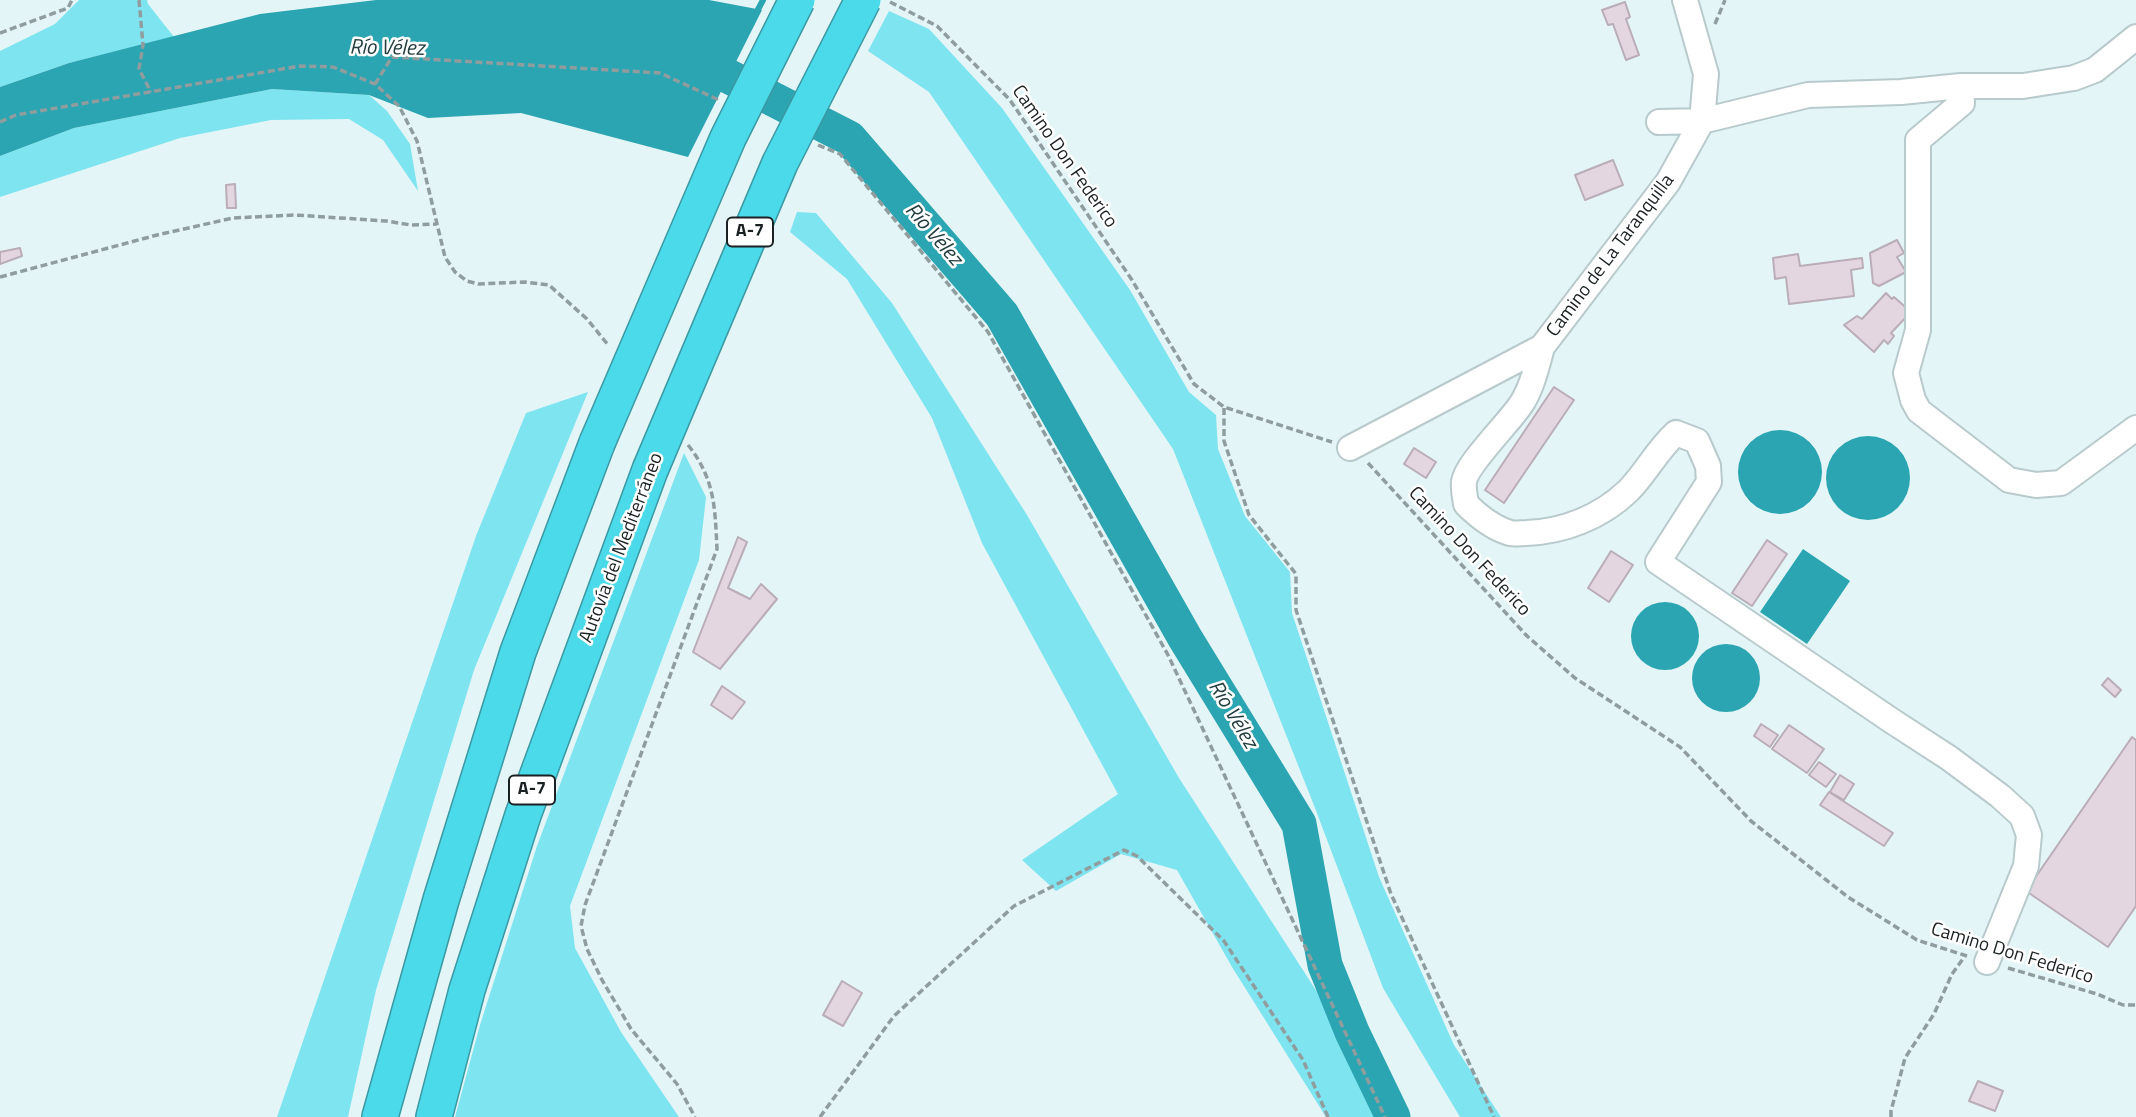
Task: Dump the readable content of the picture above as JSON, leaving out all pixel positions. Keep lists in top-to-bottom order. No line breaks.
{"streets":{"highway":["A-7","Autovía del Mediterráneo"],"street":["Camino de La Taranquilla"],"path":["Camino Don Federico"]},"crossings":[["Camino Don Federico","Camino de La Taranquilla"]],"water":["Río Vélez"]}
